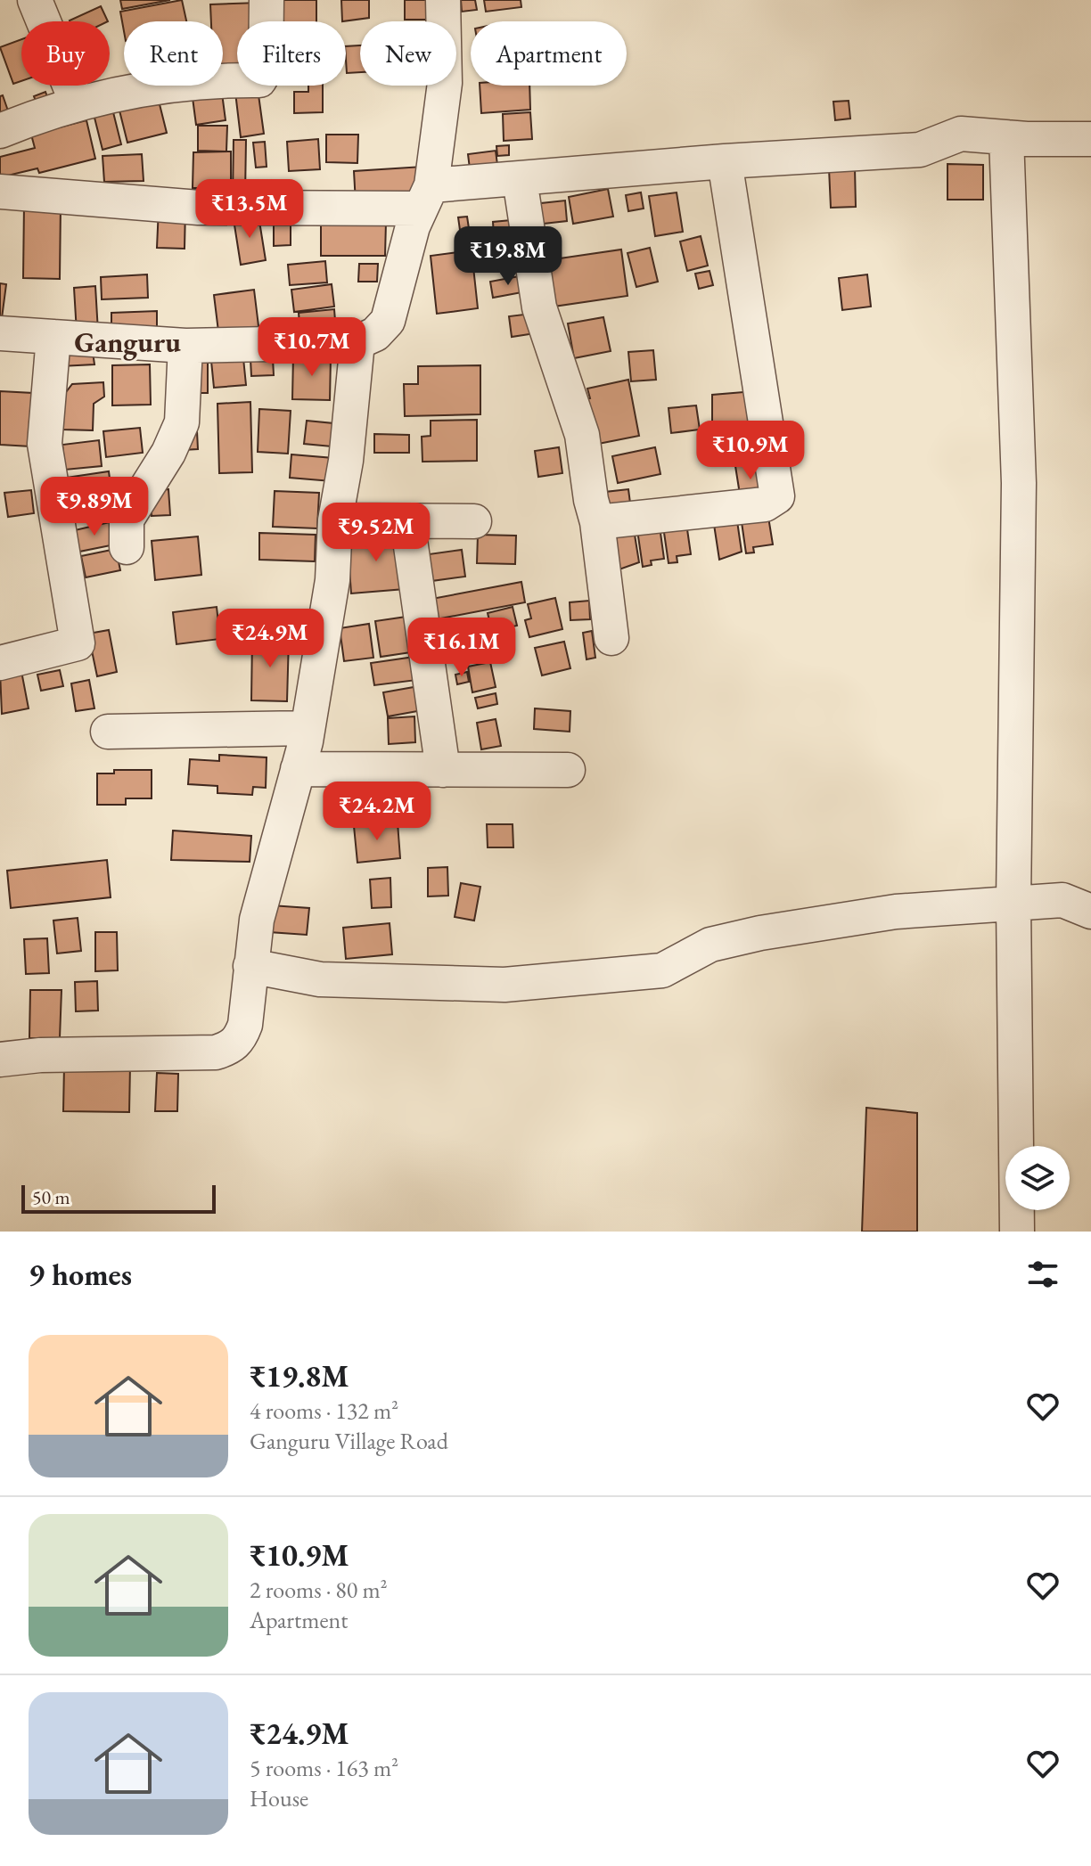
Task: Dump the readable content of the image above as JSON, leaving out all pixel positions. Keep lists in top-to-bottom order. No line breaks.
{"districts":["Ganguru"],"scale_bar":"50 m","page":{"chip":["Buy","Rent","Filters","New","Apartment"],"price":["₹13.5M","₹19.8M","₹10.7M","₹10.9M","₹9.89M","₹9.52M","₹24.9M","₹16.1M","₹24.2M"],"scale":"50 m","heading":"9 homes","list":[{"name":"₹19.8M","note":"4 rooms · 132 m² · Ganguru Village Road"},{"name":"₹10.9M","note":"2 rooms · 80 m² · Apartment"},{"name":"₹24.9M","note":"5 rooms · 163 m² · House"}]}}
